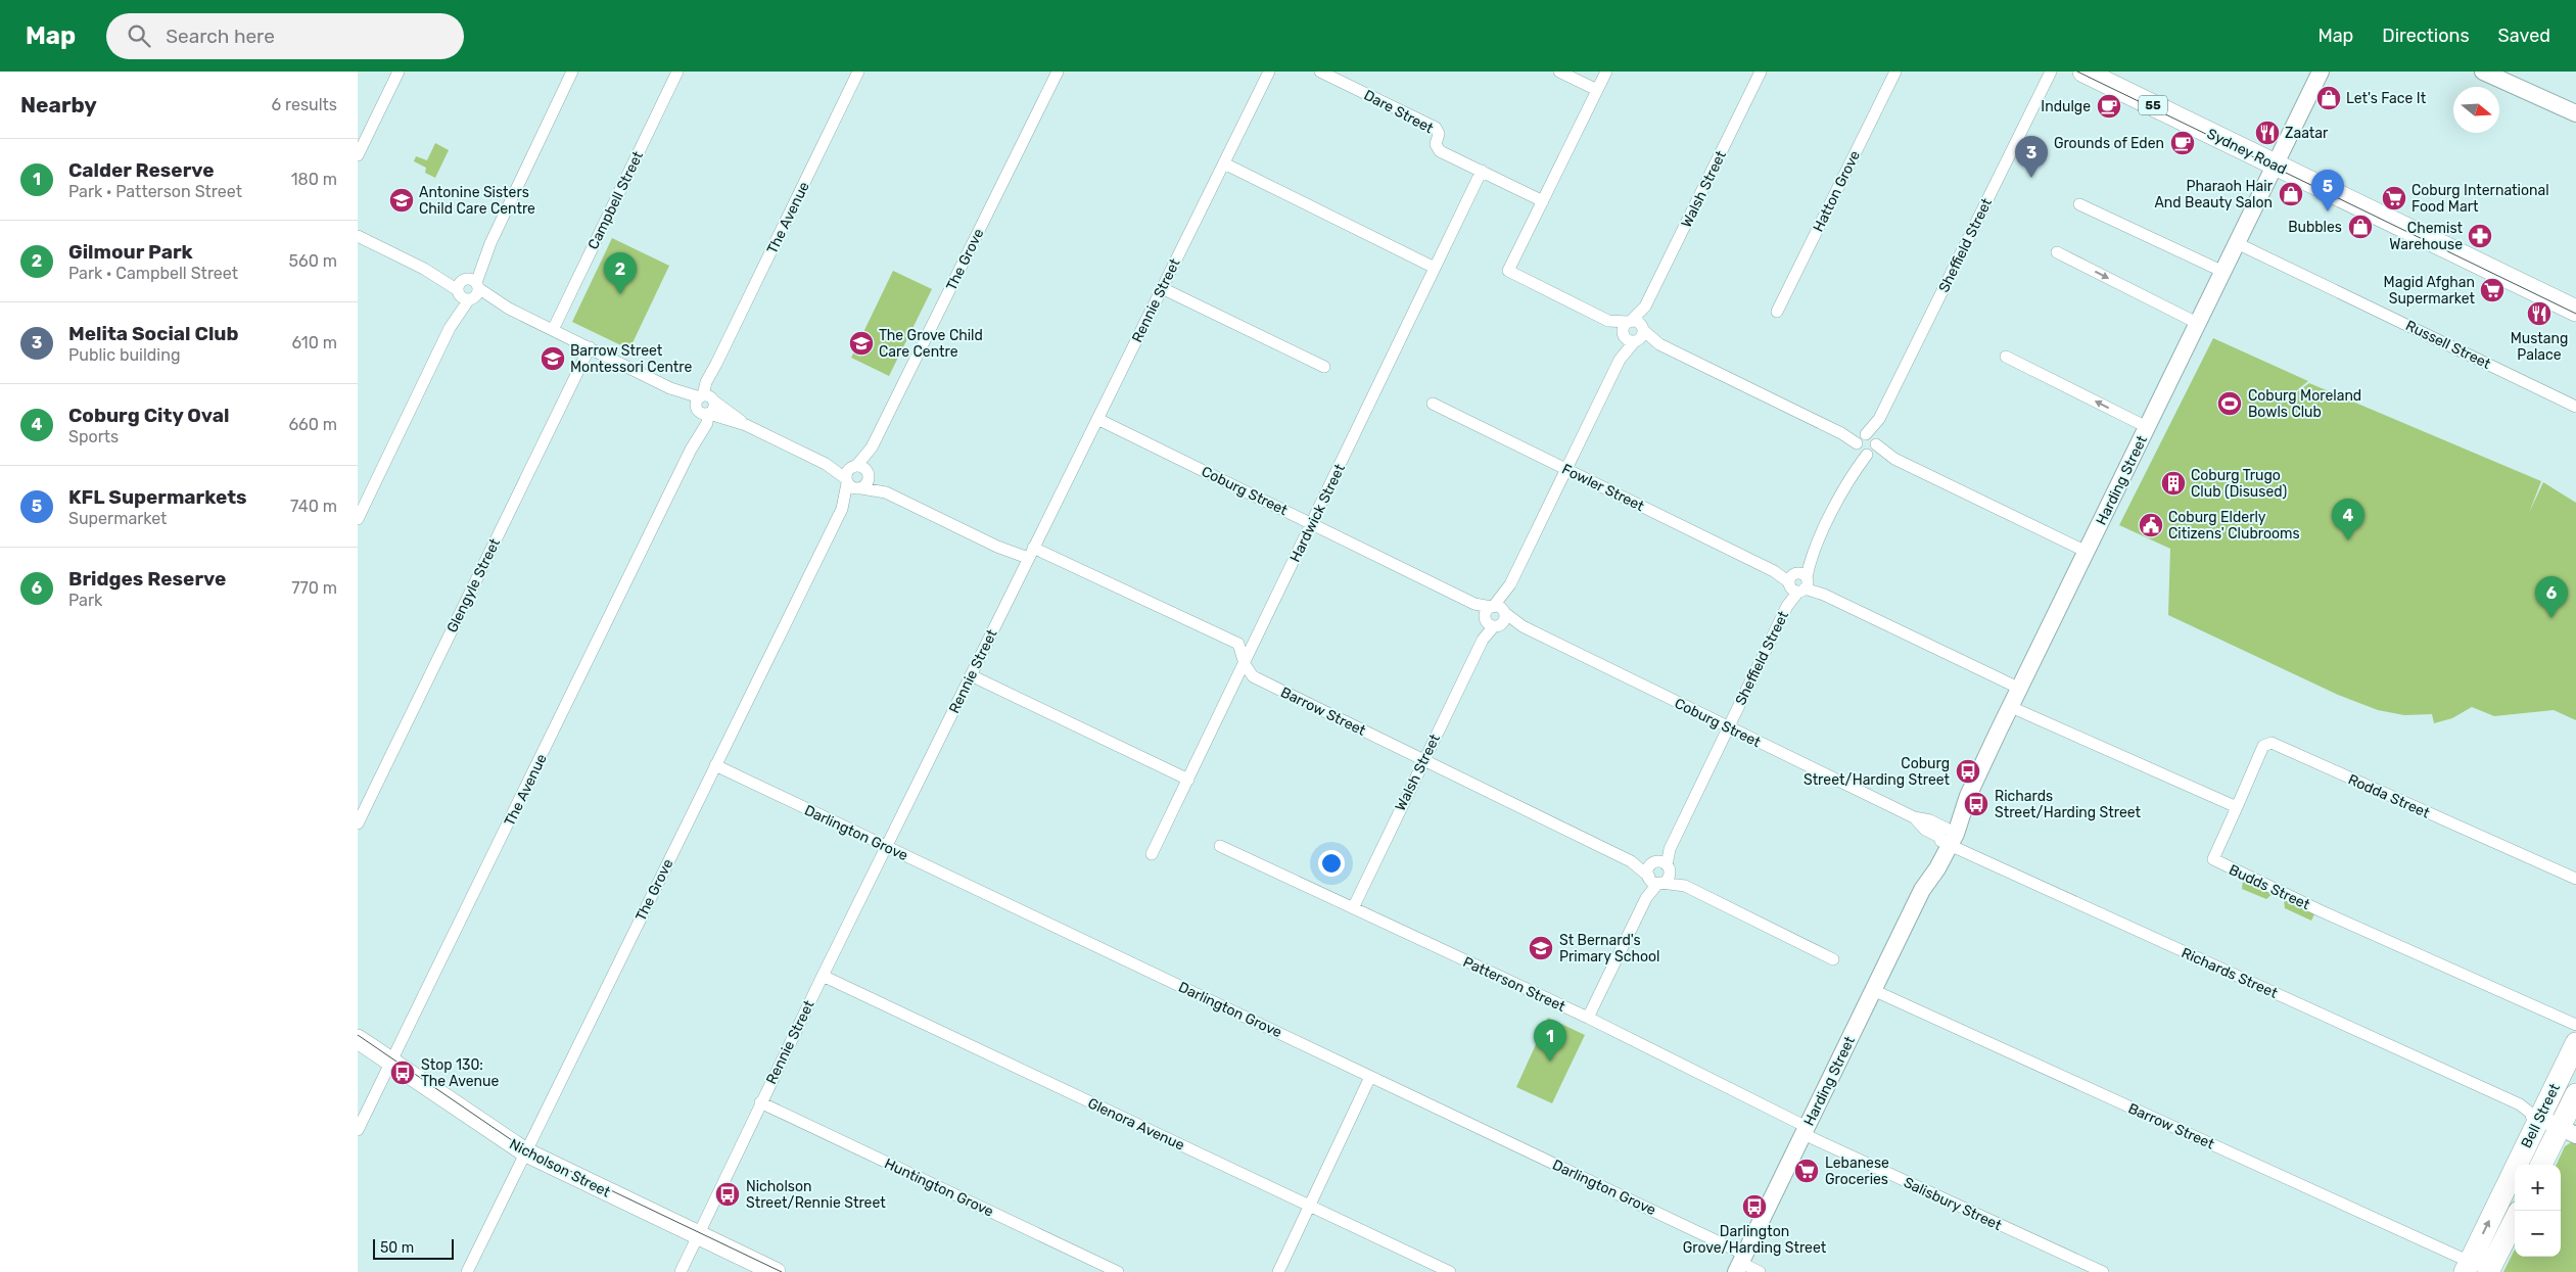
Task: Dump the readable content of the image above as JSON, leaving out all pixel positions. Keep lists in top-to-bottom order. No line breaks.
{"streets":{"highway":["55","Sydney Road","Bell Street"],"main road":["Nicholson Street"],"street":["Dare Street","Walsh Street","Hatton Grove","Campbell Street","The Avenue","Sheffield Street","The Grove","Rennie Street","Russell Street","Harding Street","Fowler Street","Coburg Street","Hardwick Street","Glengyle Street","Barrow Street","Rodda Street","Darlington Grove","Budds Street","Richards Street","Patterson Street","Glenora Avenue","Huntington Grove","Salisbury Street"]},"crossings":[["Dare Street","Hardwick Street"],["Sydney Road","Harding Street"],["Walsh Street","Fowler Street"],["Walsh Street","Coburg Street"],["Walsh Street","Barrow Street"],["Walsh Street","Patterson Street"],["The Avenue","Nicholson Street"],["Sheffield Street","Fowler Street"],["Sheffield Street","Coburg Street"],["Sheffield Street","Barrow Street"],["The Grove","Barrow Street"],["The Grove","Darlington Grove"],["The Grove","Nicholson Street"],["Rennie Street","Coburg Street"],["Rennie Street","Barrow Street"],["Rennie Street","Darlington Grove"],["Rennie Street","Glenora Avenue"],["Rennie Street","Nicholson Street"],["Rennie Street","Huntington Grove"],["Russell Street","Harding Street"],["Harding Street","Fowler Street"],["Harding Street","Coburg Street"],["Harding Street","Barrow Street"],["Harding Street","Darlington Grove"],["Harding Street","Richards Street"],["Harding Street","Patterson Street"],["Harding Street","Salisbury Street"],["Coburg Street","Hardwick Street"],["Coburg Street","Richards Street"],["Hardwick Street","Barrow Street"],["Barrow Street","Bell Street"],["Rodda Street","Budds Street"],["Richards Street","Bell Street"],["Patterson Street","Salisbury Street"]],"places":{"shop":["Let's Face It","Pharaoh Hair And Beauty Salon","Bubbles"],"cafe":["Indulge","Grounds of Eden"],"restaurant":["Zaatar","Mustang Palace"],"supermarket":["Coburg International Food Mart","Magid Afghan Supermarket","Lebanese Groceries"],"school or university":["Antonine Sisters Child Care Centre","The Grove Child Care Centre","Barrow Street Montessori Centre","St Bernard's Primary School"],"pharmacy":["Chemist Warehouse"],"sports":["Coburg Moreland Bowls Club"],"building":["Coburg Trugo Club (Disused)"],"public building":["Coburg Elderly Citizens' Clubrooms"],"bus stop":["Coburg Street/Harding Street","Richards Street/Harding Street","Stop 130: The Avenue","Nicholson Street/Rennie Street","Darlington Grove/Harding Street"]},"scale_bar":"50 m","north":"right","page":{"header":"Map","search":"Search here","nav":["Map","Directions","Saved"],"heading":["Nearby","6 results"],"pins":["3","5","2","4","6","1"],"list":[{"mark":"1","name":"Calder Reserve","note":"Park · Patterson Street","value":"180 m"},{"mark":"2","name":"Gilmour Park","note":"Park · Campbell Street","value":"560 m"},{"mark":"3","name":"Melita Social Club","note":"Public building","value":"610 m"},{"mark":"4","name":"Coburg City Oval","note":"Sports","value":"660 m"},{"mark":"5","name":"KFL Supermarkets","note":"Supermarket","value":"740 m"},{"mark":"6","name":"Bridges Reserve","note":"Park","value":"770 m"}],"map_buttons":["+","−"],"scale":"50 m"}}
